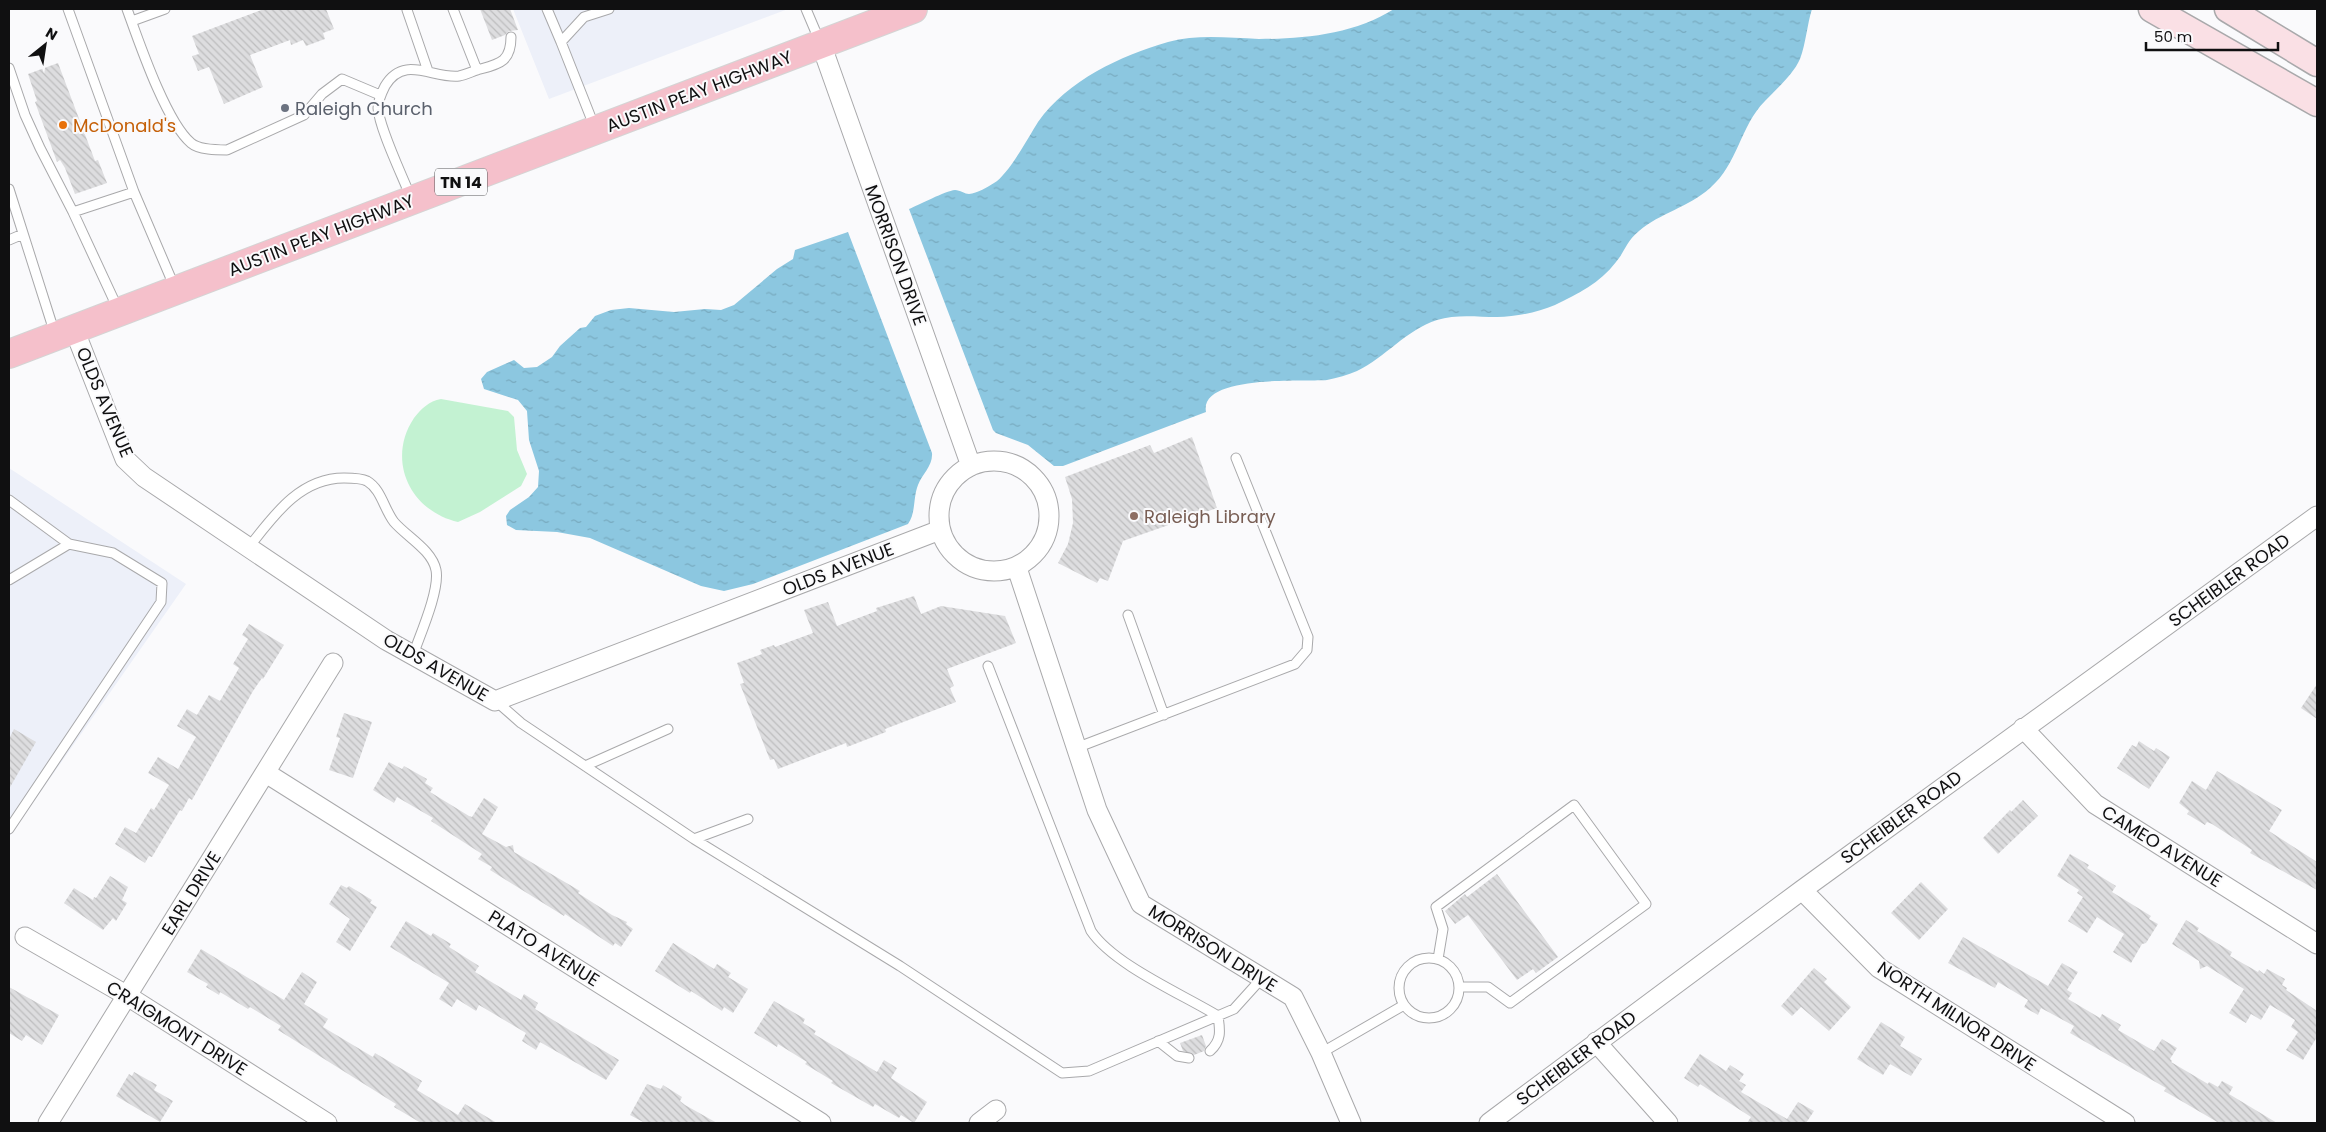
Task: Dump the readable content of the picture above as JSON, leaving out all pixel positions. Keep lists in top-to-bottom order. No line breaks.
{"streets":{"main road":["AUSTIN PEAY HIGHWAY","TN 14"],"street":["MORRISON DRIVE","OLDS AVENUE","SCHEIBLER ROAD","CAMEO AVENUE","EARL DRIVE","PLATO AVENUE","NORTH MILNOR DRIVE","CRAIGMONT DRIVE"]},"crossings":[["AUSTIN PEAY HIGHWAY","MORRISON DRIVE"],["AUSTIN PEAY HIGHWAY","OLDS AVENUE"],["MORRISON DRIVE","OLDS AVENUE"],["SCHEIBLER ROAD","CAMEO AVENUE"],["SCHEIBLER ROAD","NORTH MILNOR DRIVE"],["EARL DRIVE","PLATO AVENUE"],["EARL DRIVE","CRAIGMONT DRIVE"]],"places":["Raleigh Church","McDonald's","Raleigh Library"],"scale_bar":"50 m","north":"top right"}
